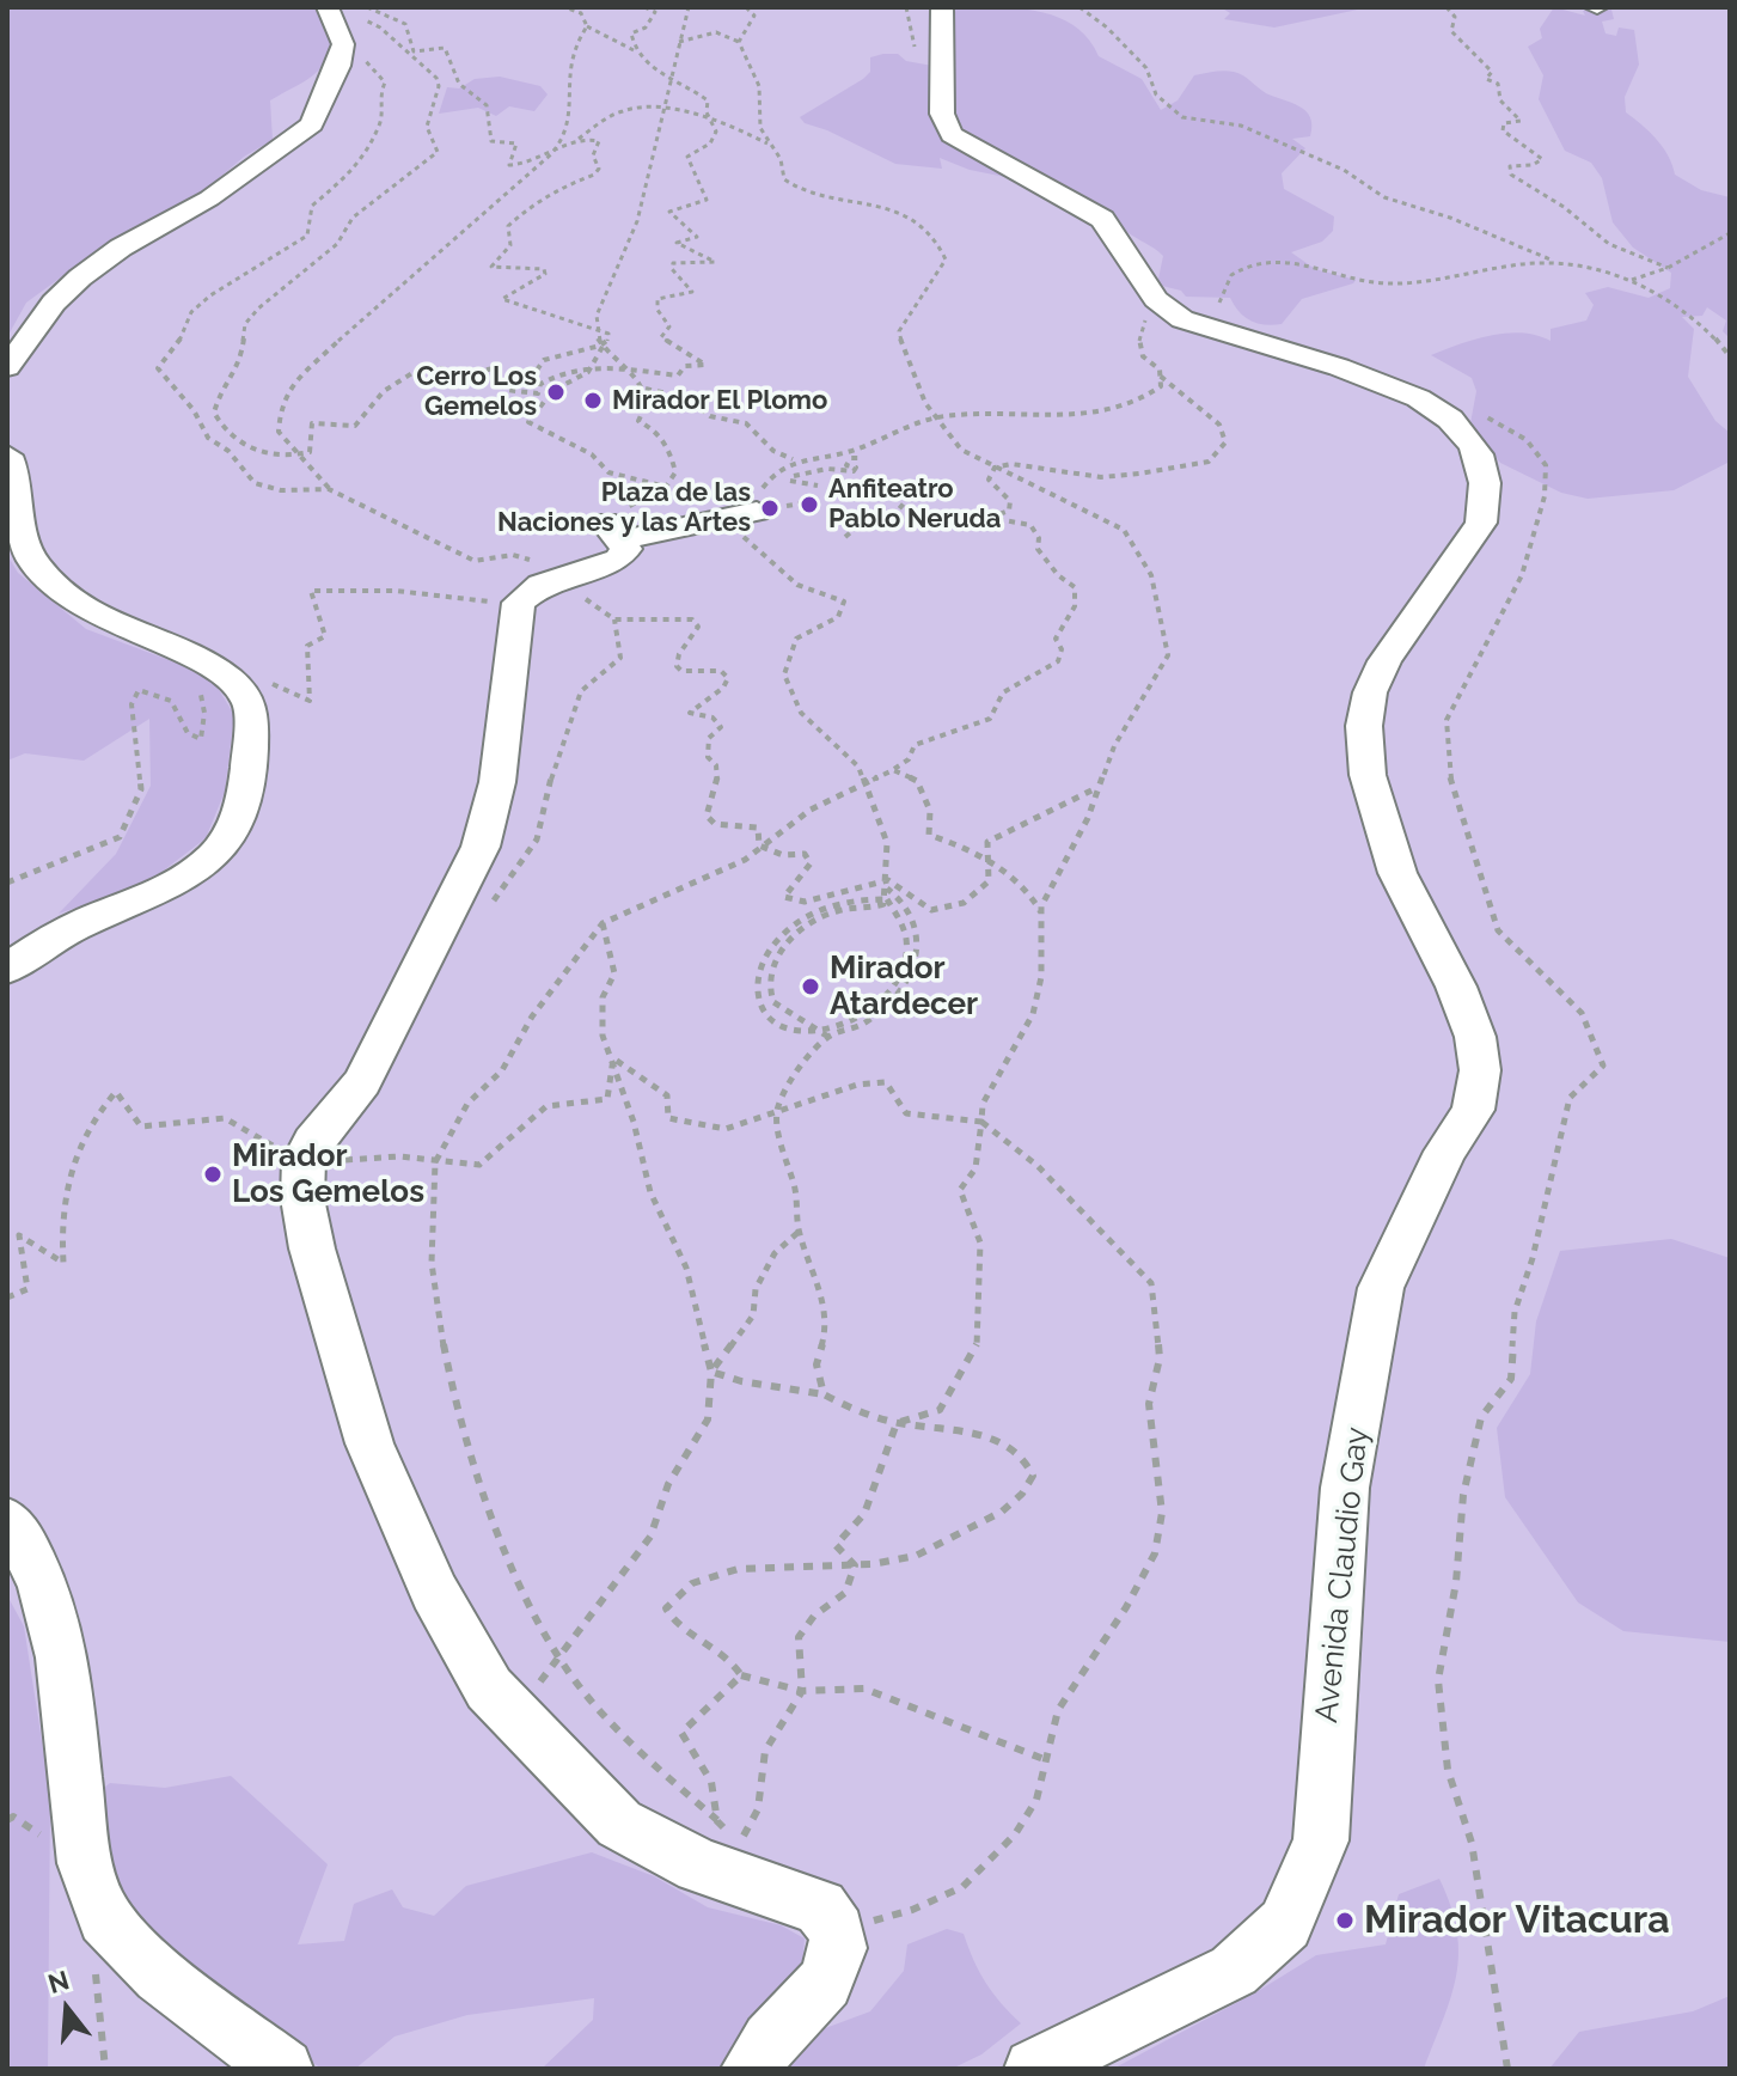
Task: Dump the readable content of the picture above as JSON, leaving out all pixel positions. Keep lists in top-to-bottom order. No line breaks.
{"streets":{"street":["Avenida Claudio Gay"]},"places":["Cerro Los Gemelos","Mirador El Plomo","Anfiteatro Pablo Neruda","Plaza de las Naciones y las Artes","Mirador Atardecer","Mirador Los Gemelos","Mirador Vitacura"],"north":"top"}
